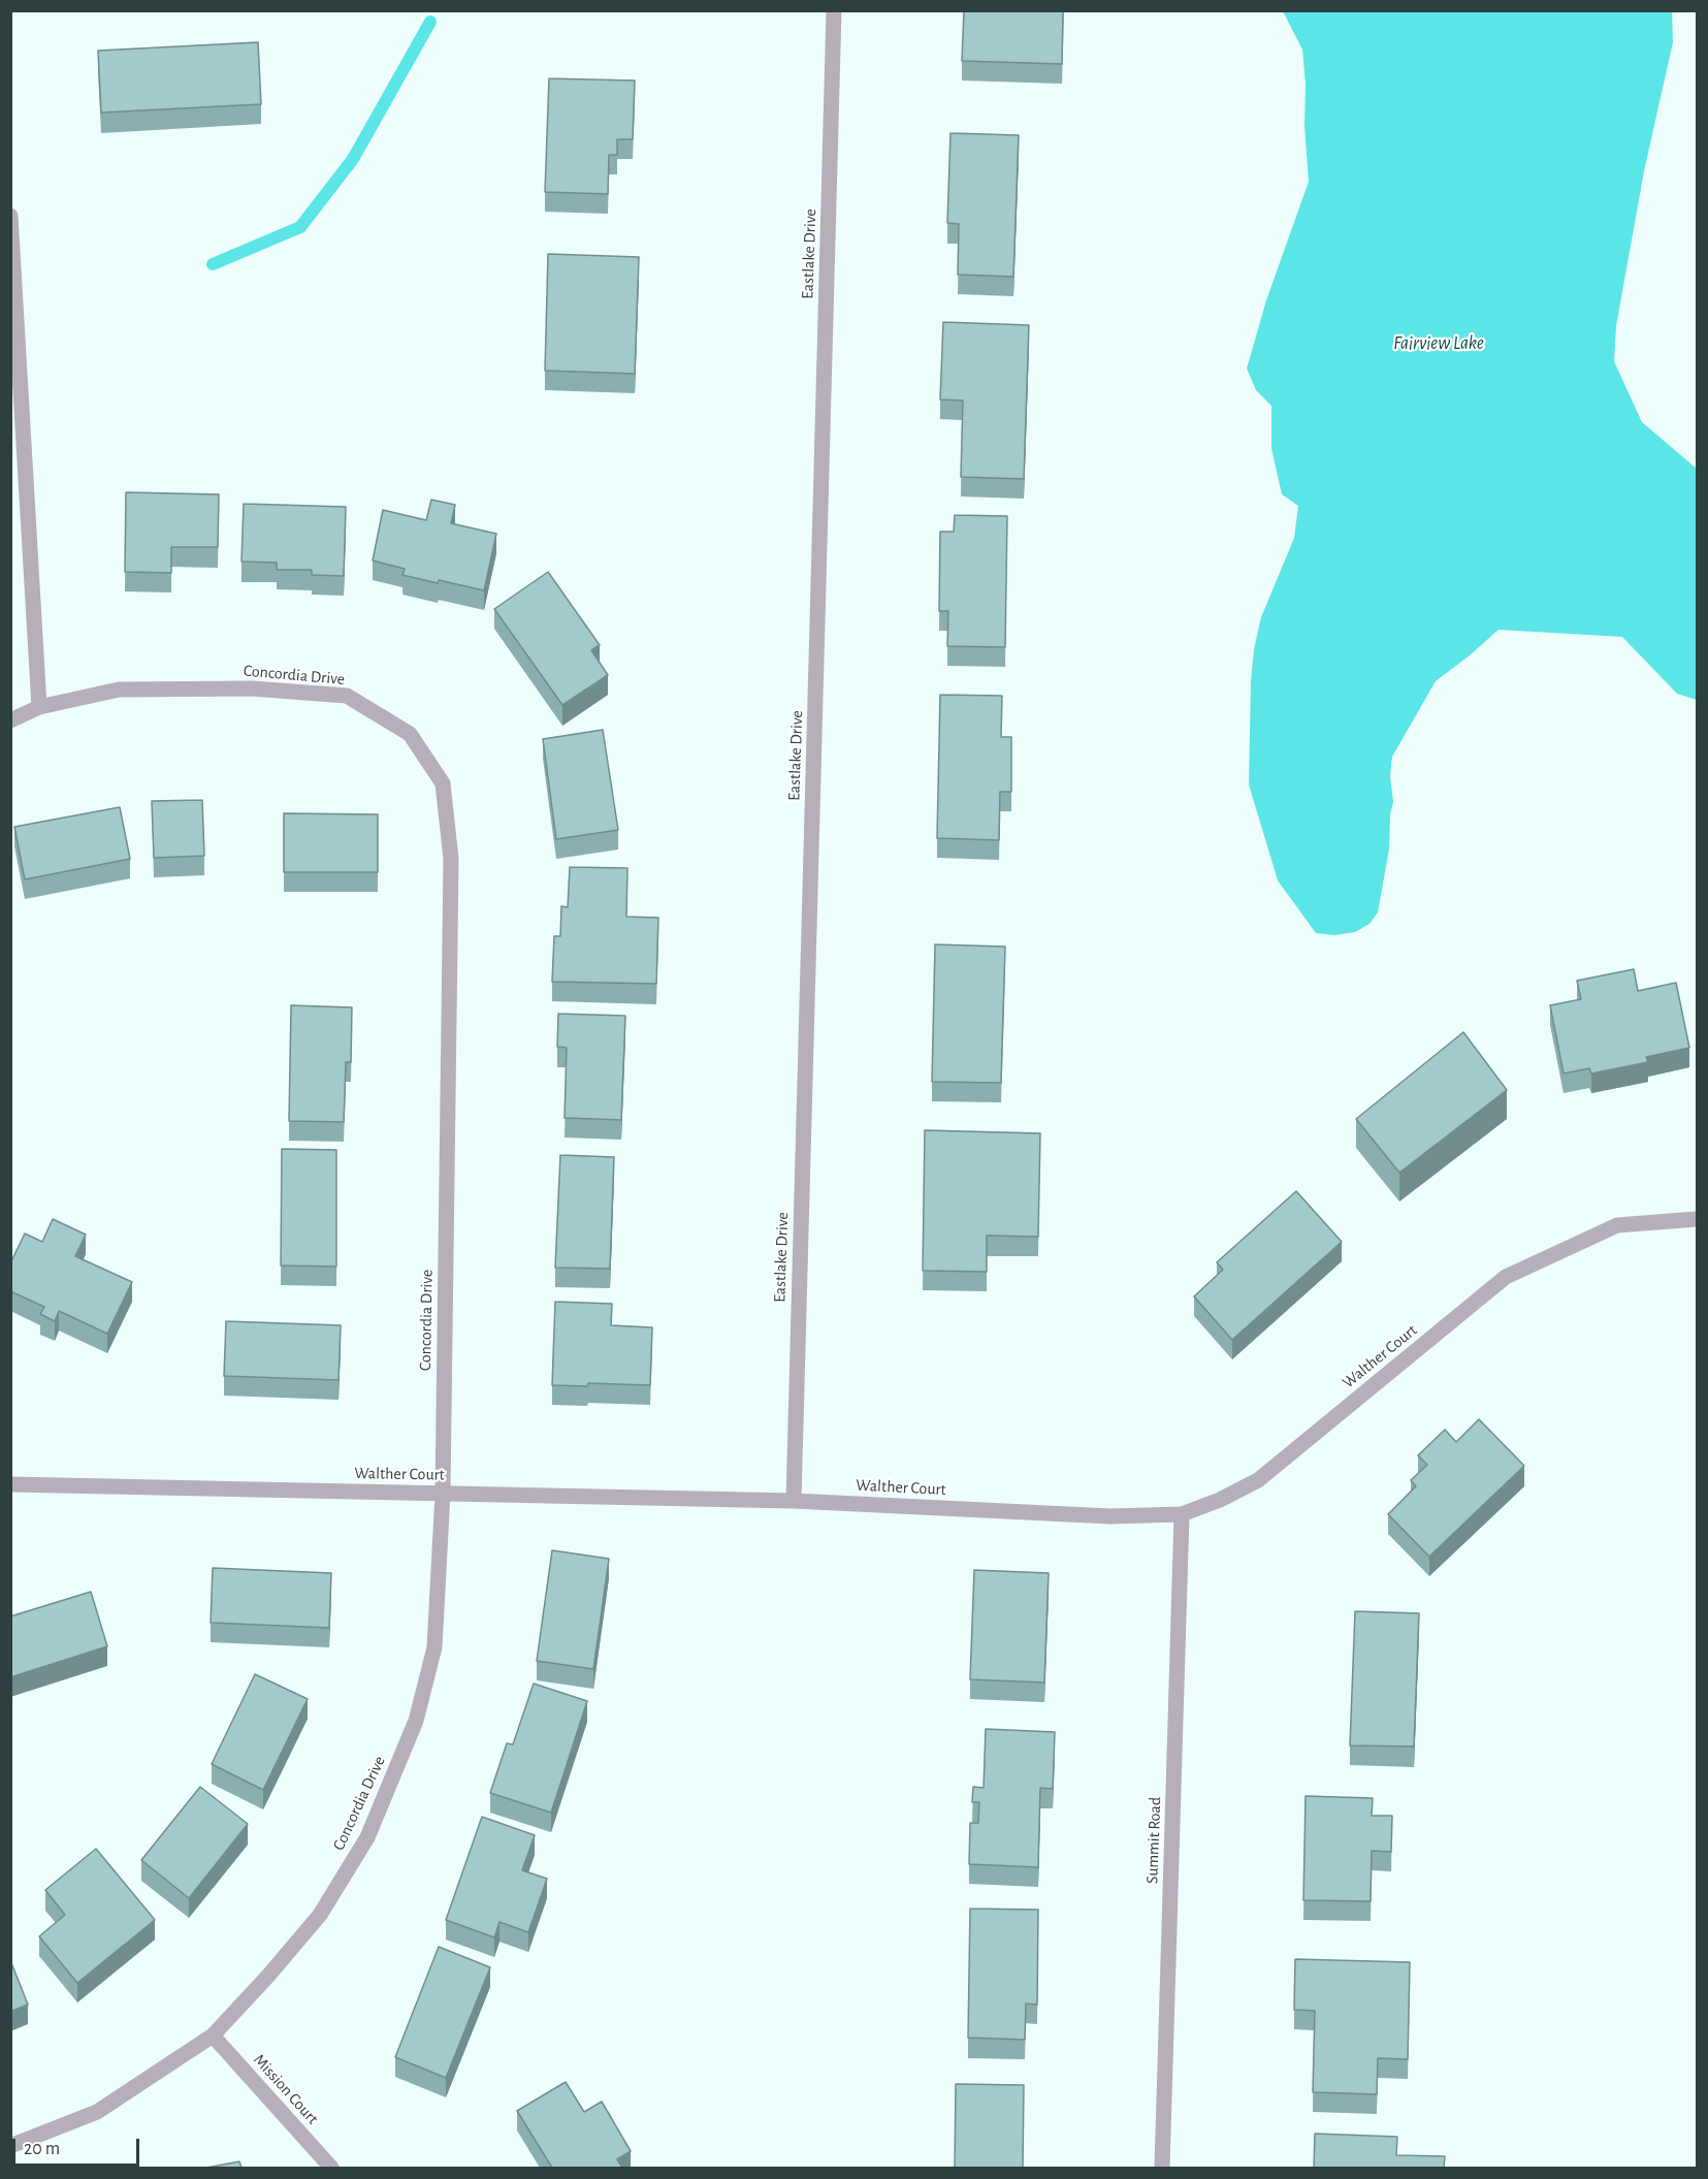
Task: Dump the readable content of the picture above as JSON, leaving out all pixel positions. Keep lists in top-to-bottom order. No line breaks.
{"streets":{"street":["Eastlake Drive","Concordia Drive","Walther Court","Summit Road","Mission Court"]},"crossings":[["Eastlake Drive","Walther Court"],["Concordia Drive","Walther Court"],["Concordia Drive","Mission Court"],["Walther Court","Summit Road"]],"water":["Fairview Lake"],"scale_bar":"20 m"}
